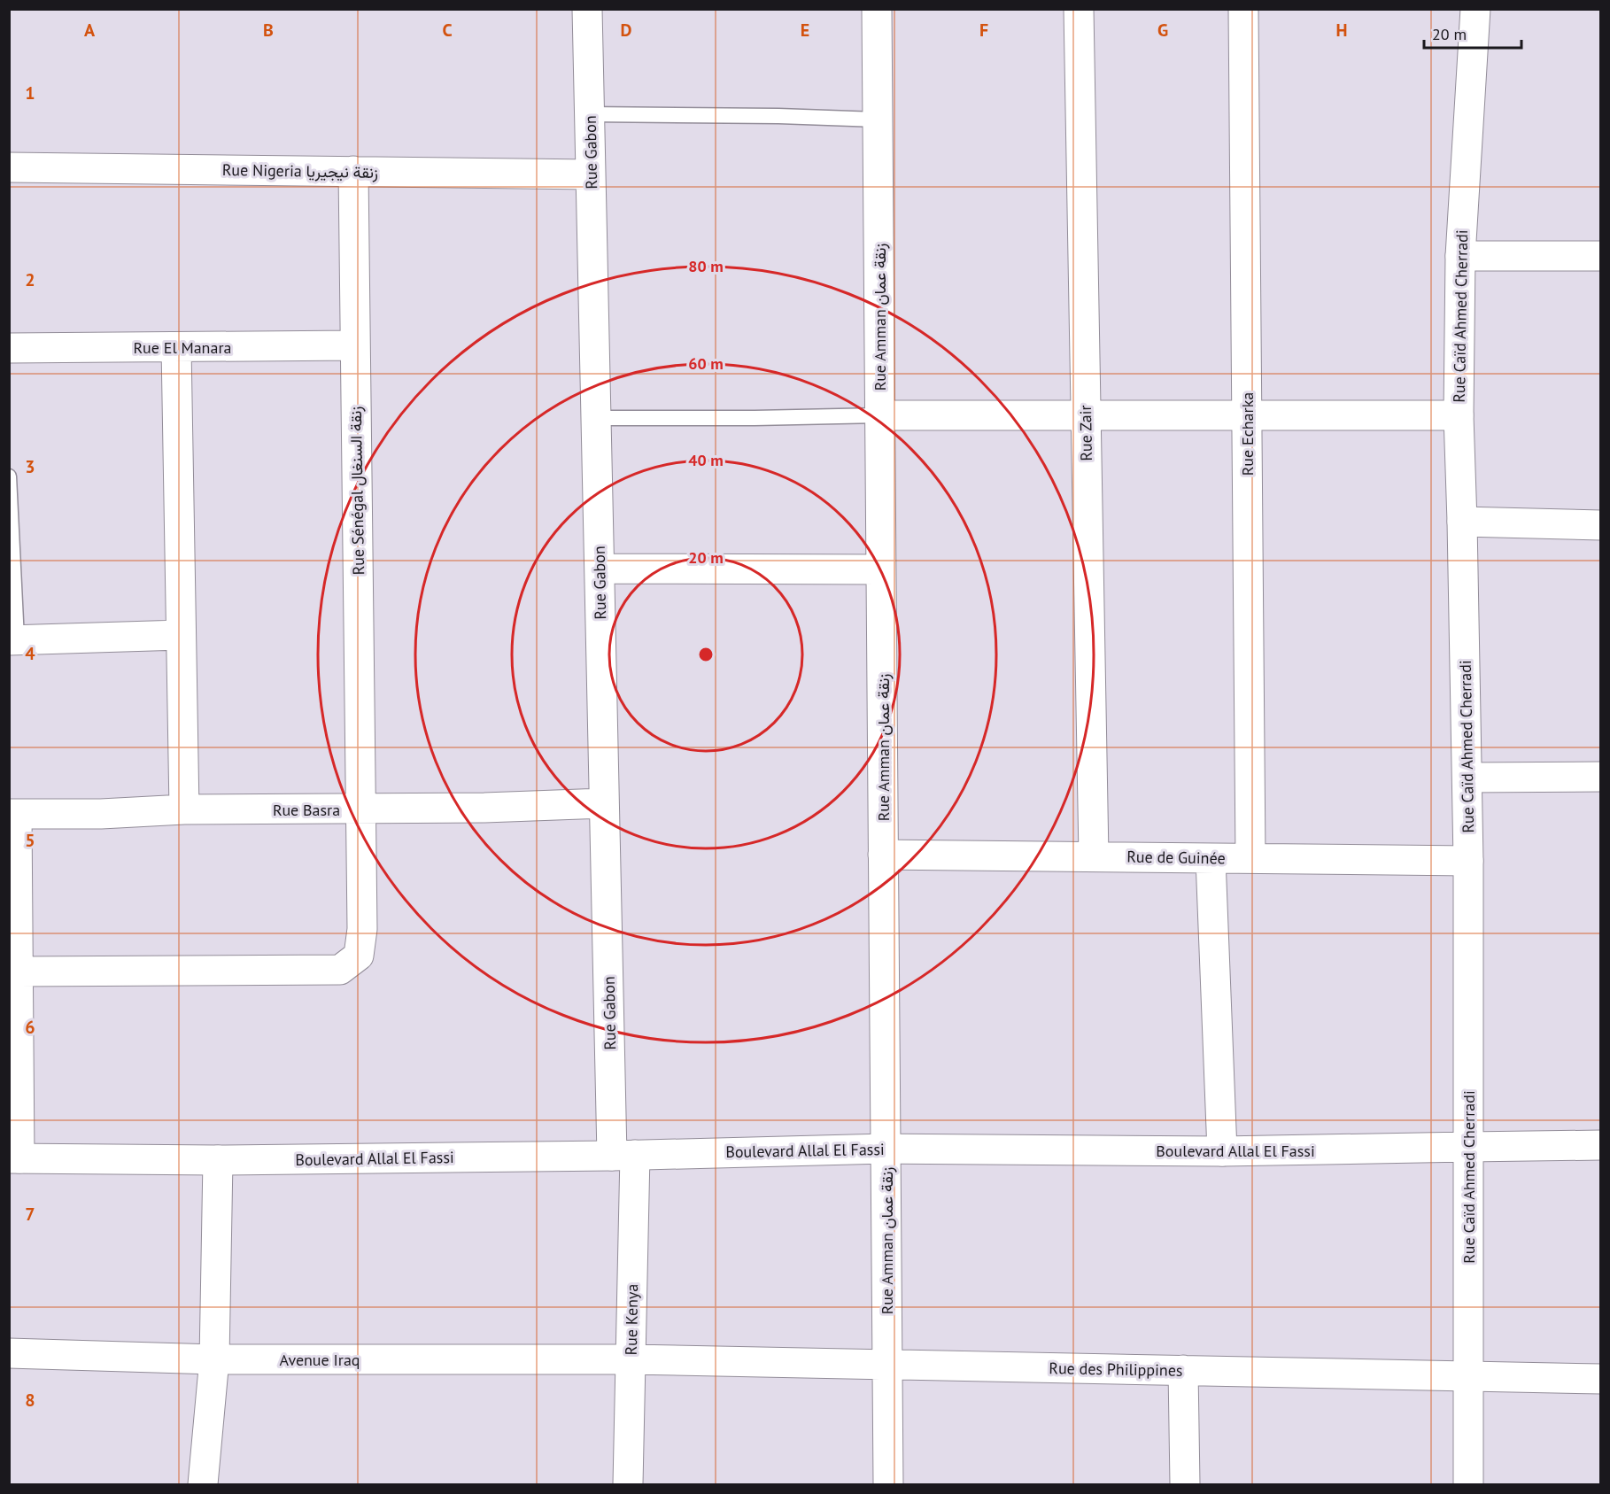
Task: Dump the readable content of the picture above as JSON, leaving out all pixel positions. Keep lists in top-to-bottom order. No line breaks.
{"streets":{"street":["Rue Gabon","Rue Nigeria زنقة نيجيريا","Rue Caïd Ahmed Cherradi","Rue Amman زنقة عمان","Rue El Manara","Rue Zair","Rue Echarka","Rue Sénégal زنقة السنغال","Rue Basra","Rue de Guinée","Boulevard Allal El Fassi","Rue Kenya","Avenue Iraq","Rue des Philippines"]},"crossings":[["Rue Gabon","Rue Nigeria زنقة نيجيريا"],["Rue Gabon","Rue Basra"],["Rue Gabon","Boulevard Allal El Fassi"],["Rue Gabon","Rue Kenya"],["Rue Nigeria زنقة نيجيريا","Rue Sénégal زنقة السنغال"],["Rue Caïd Ahmed Cherradi","Rue de Guinée"],["Rue Caïd Ahmed Cherradi","Boulevard Allal El Fassi"],["Rue Caïd Ahmed Cherradi","Rue des Philippines"],["Rue Amman زنقة عمان","Rue de Guinée"],["Rue Amman زنقة عمان","Boulevard Allal El Fassi"],["Rue Amman زنقة عمان","Rue des Philippines"],["Rue El Manara","Rue Sénégal زنقة السنغال"],["Rue Zair","Rue de Guinée"],["Rue Echarka","Rue de Guinée"],["Rue Sénégal زنقة السنغال","Rue Basra"],["Boulevard Allal El Fassi","Rue Kenya"],["Rue Kenya","Avenue Iraq"],["Rue Kenya","Rue des Philippines"],["Avenue Iraq","Rue des Philippines"]],"scale_bar":"20 m","grid":{"columns":["A","B","C","D","E","F","G","H"],"rows":["1","2","3","4","5","6","7","8"]},"rings":["80 m","60 m","40 m","20 m"]}
